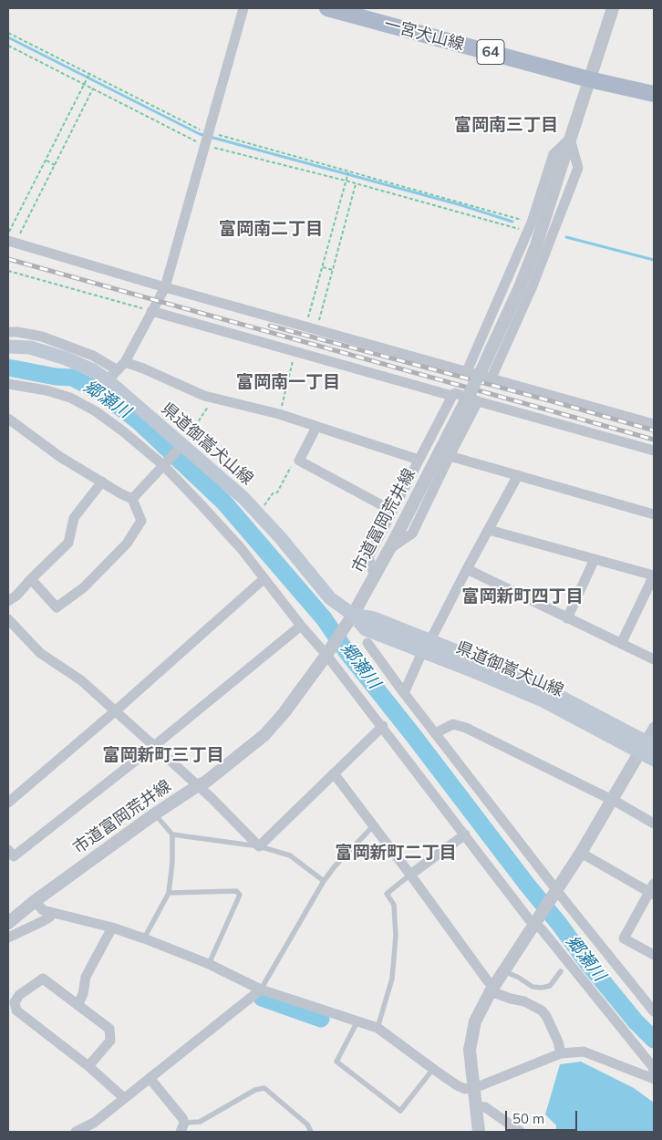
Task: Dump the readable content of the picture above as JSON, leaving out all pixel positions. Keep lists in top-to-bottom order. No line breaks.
{"streets":{"main road":["一宮犬山線","64","県道御嵩犬山線"],"street":["市道富岡荒井線"]},"crossings":[["一宮犬山線","市道富岡荒井線"],["県道御嵩犬山線","市道富岡荒井線"]],"districts":["富岡南三丁目","富岡南二丁目","富岡南一丁目","富岡新町四丁目","富岡新町三丁目","富岡新町二丁目"],"water":["郷瀬川"],"scale_bar":"50 m"}
